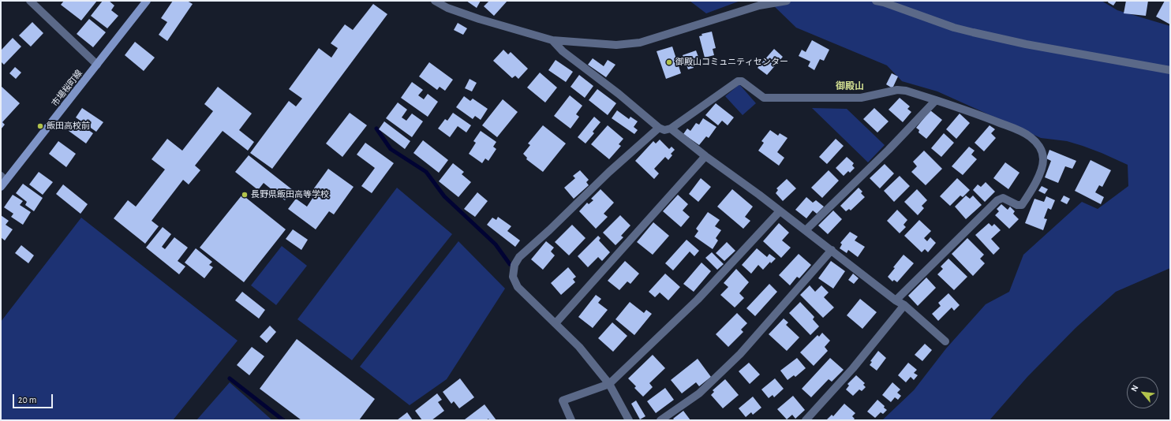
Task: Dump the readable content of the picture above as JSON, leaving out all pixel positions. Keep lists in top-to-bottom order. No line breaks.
{"streets":{"main road":["市場桜町線"]},"districts":["御殿山"],"places":["御殿山コミュニティセンター","飯田高校前","長野県飯田高等学校"],"scale_bar":"20 m","north":"top left"}
